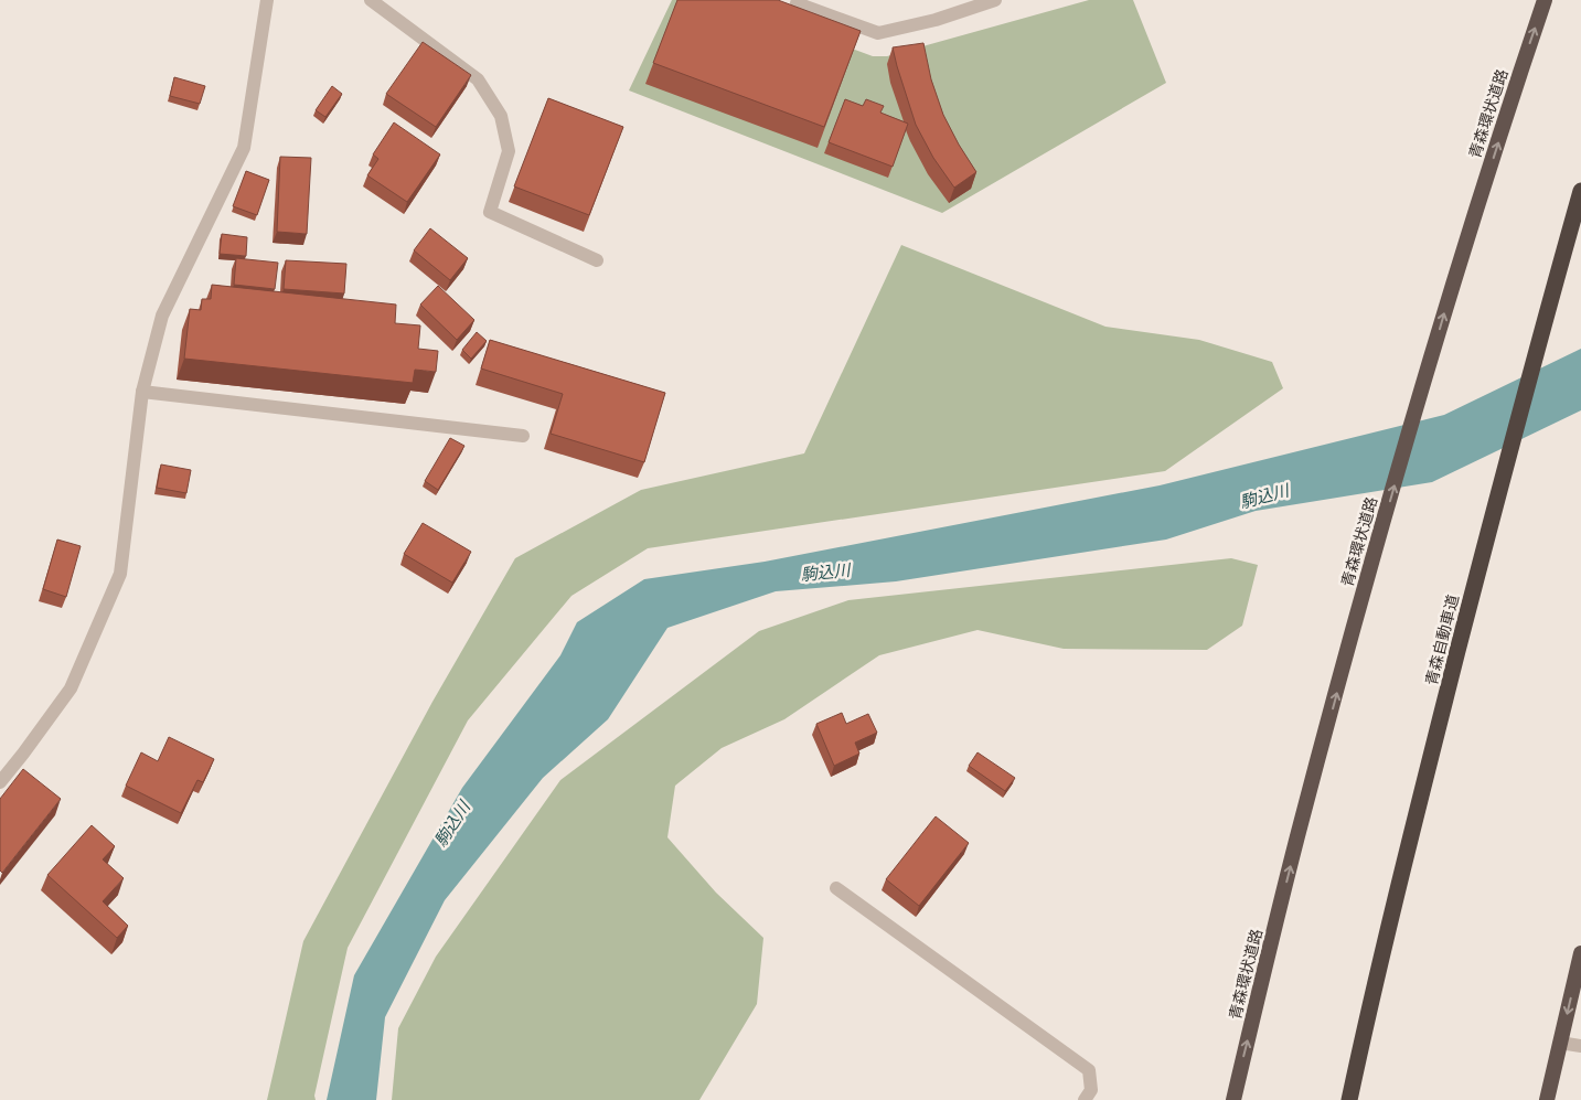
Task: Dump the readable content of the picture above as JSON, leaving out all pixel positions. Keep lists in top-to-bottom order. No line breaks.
{"streets":{"highway":["青森環状道路","青森自動車道"]},"one_way":["青森環状道路"],"water":["駒込川"]}
